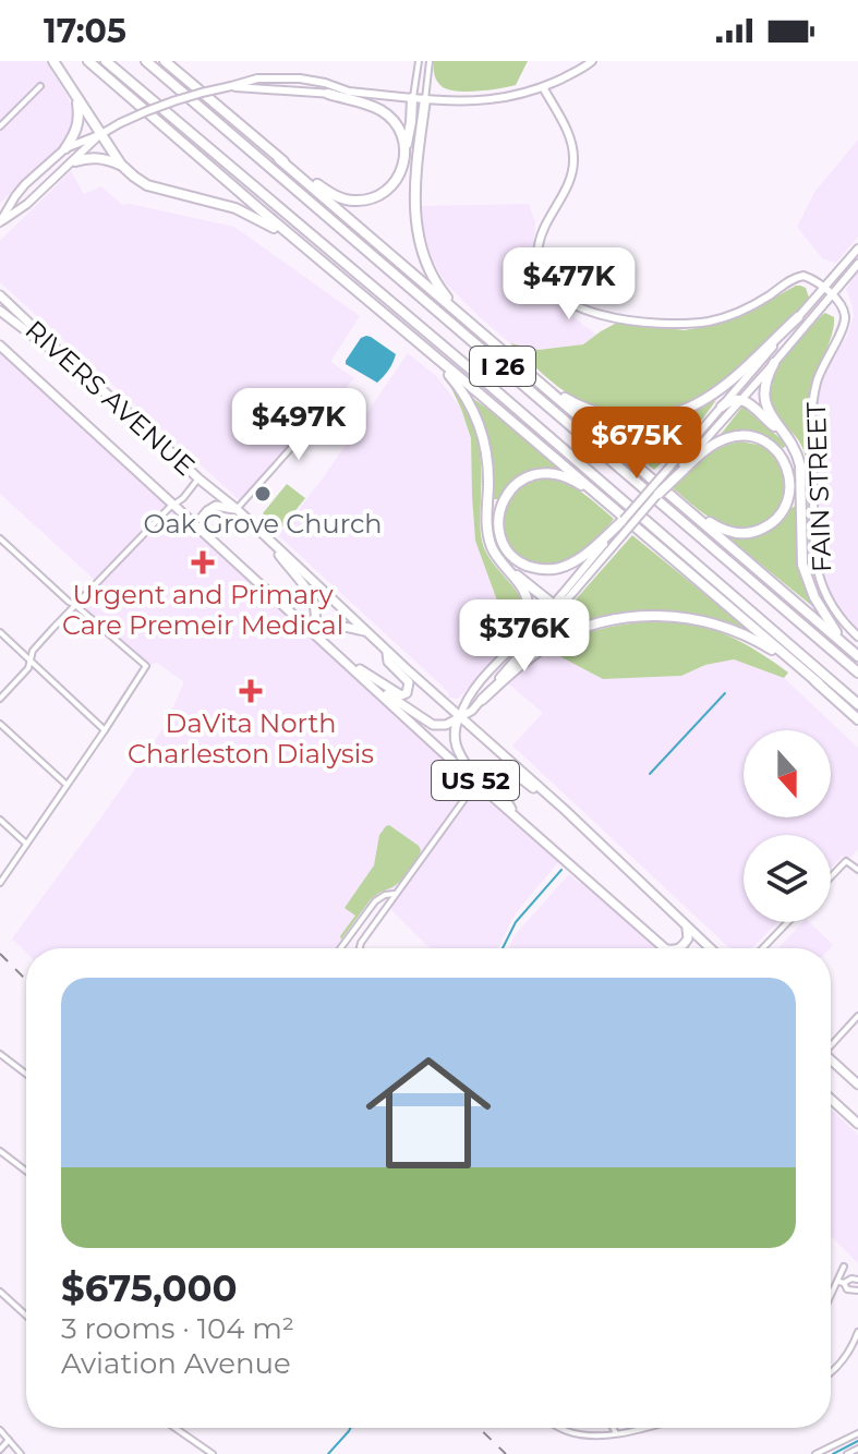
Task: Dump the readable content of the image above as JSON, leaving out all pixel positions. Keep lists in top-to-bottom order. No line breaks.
{"streets":{"highway":["I 26"],"main road":["RIVERS AVENUE","US 52"],"street":["FAIN STREET"]},"places":{"other":["Oak Grove Church"],"health":["Urgent and Primary Care Premeir Medical","DaVita North Charleston Dialysis"]},"north":"bottom","page":{"status":"17:05","price":["$477K","$497K","$675K","$376K"],"list":[{"name":"$675,000","note":"3 rooms · 104 m² · Aviation Avenue"}]}}
